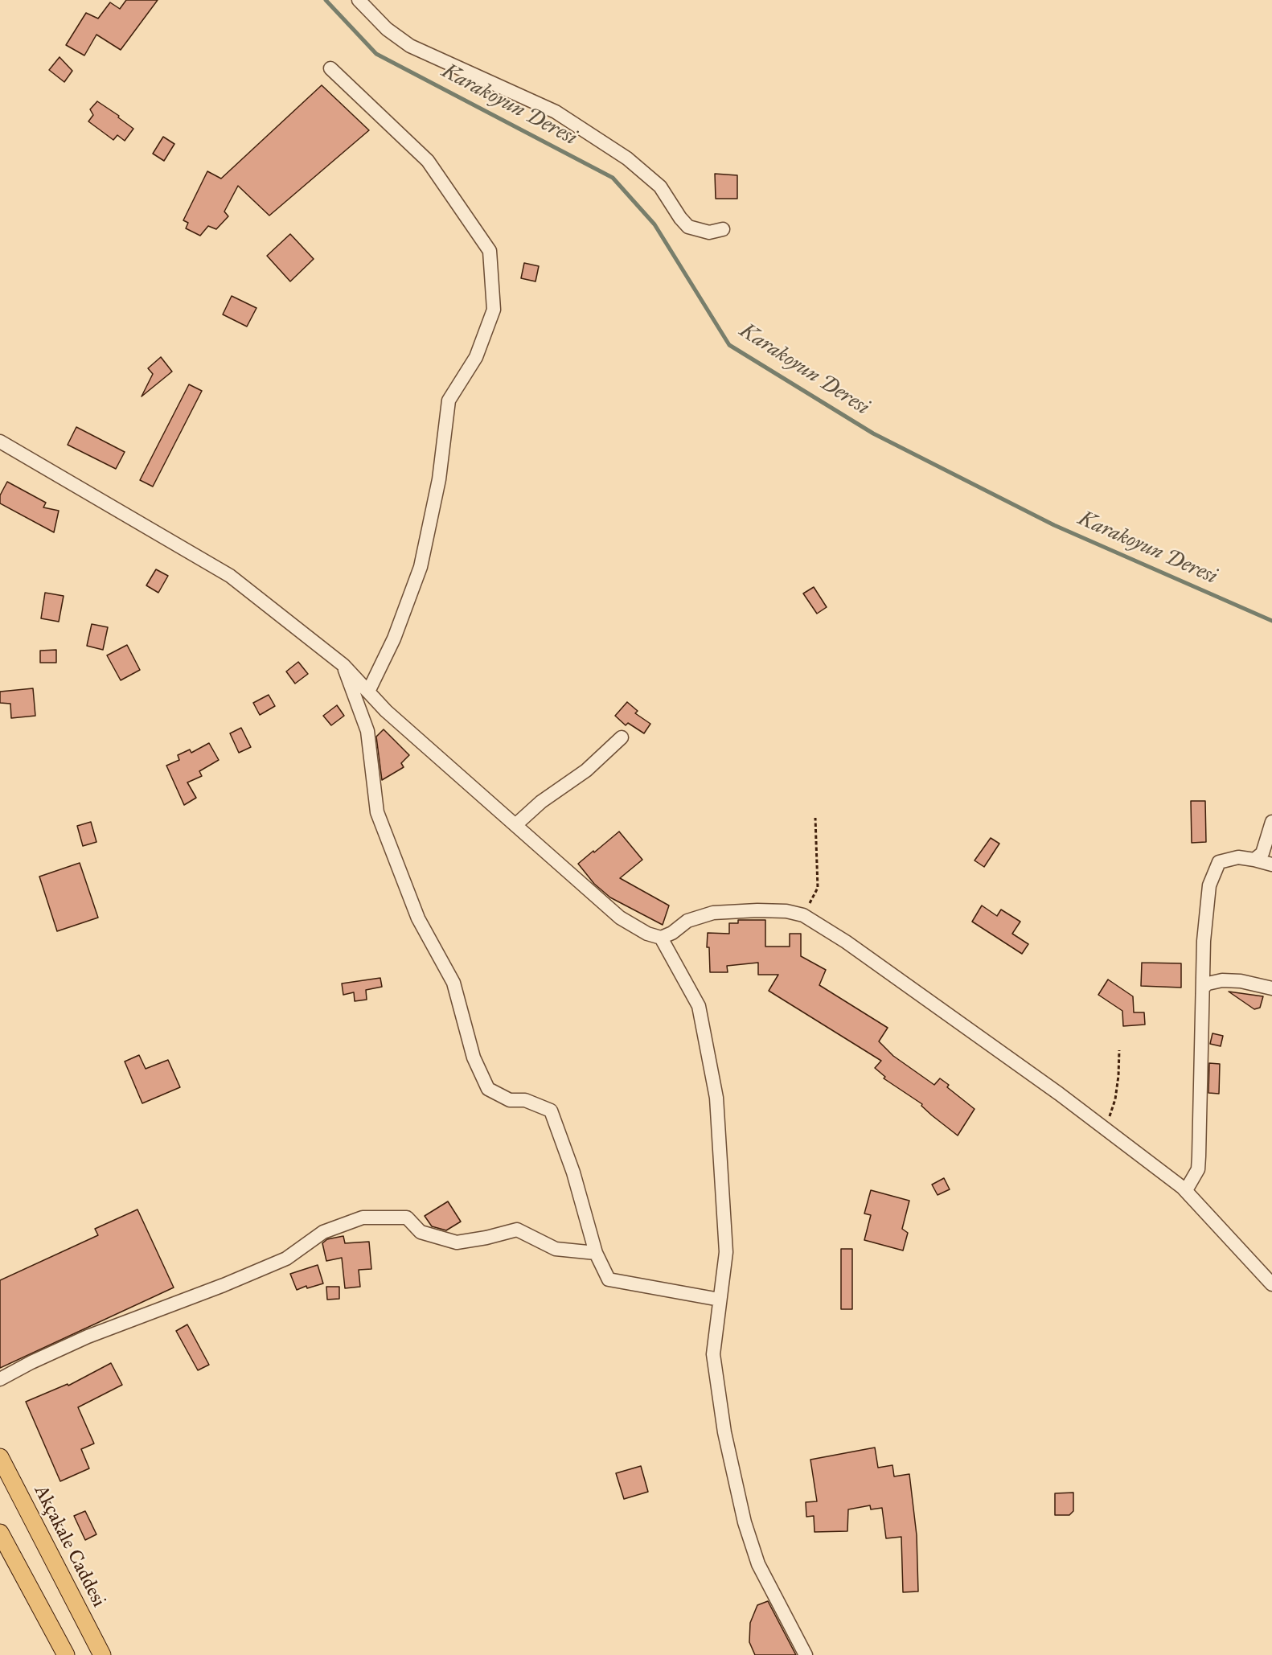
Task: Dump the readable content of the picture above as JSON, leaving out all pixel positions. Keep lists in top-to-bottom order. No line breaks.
{"streets":{"main road":["Akçakale Caddesi"]},"water":["Karakoyun Deresi"]}
